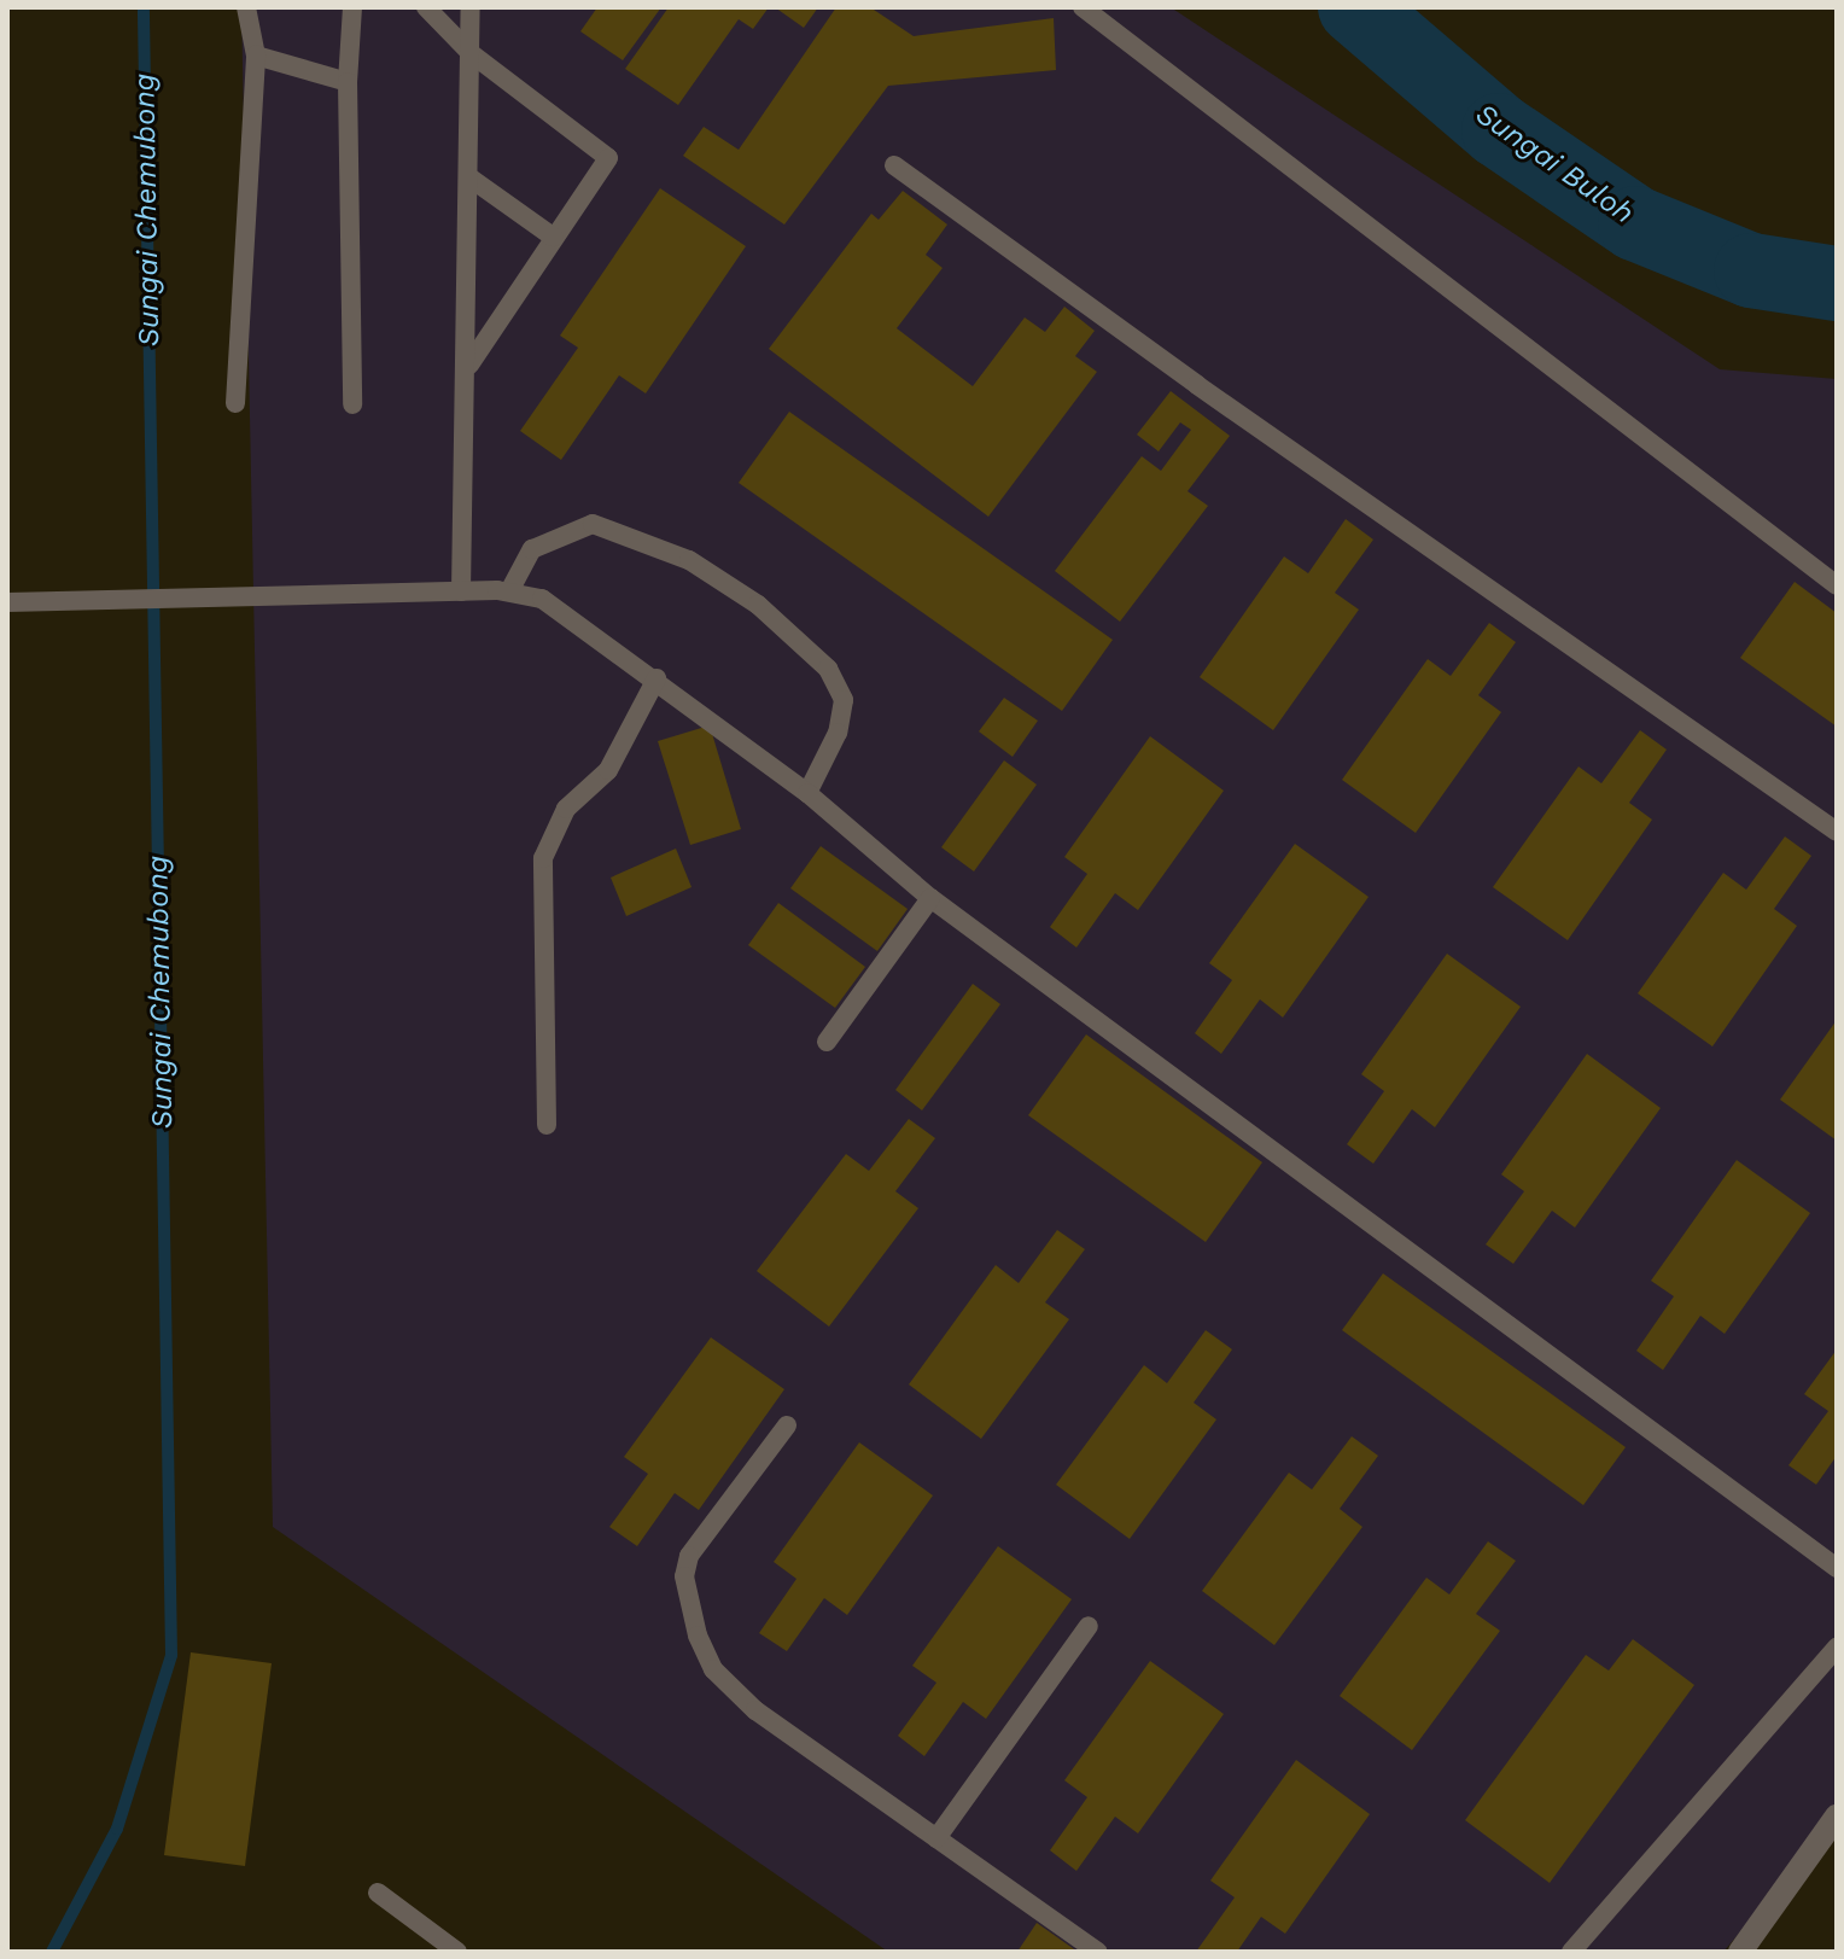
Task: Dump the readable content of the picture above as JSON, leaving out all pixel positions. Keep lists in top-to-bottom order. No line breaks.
{"water":["Sungai Buloh","Sungai Chemubong"]}
